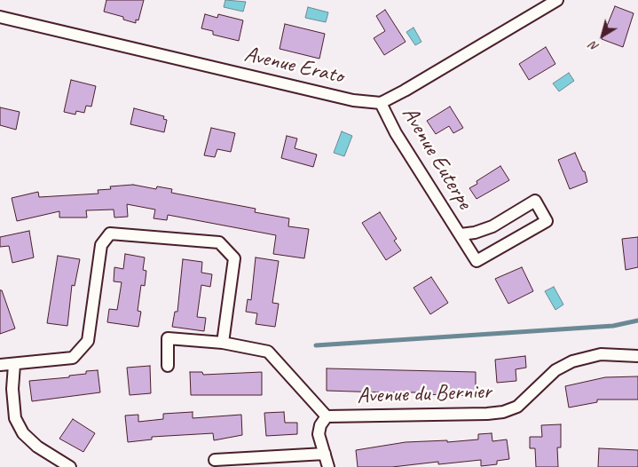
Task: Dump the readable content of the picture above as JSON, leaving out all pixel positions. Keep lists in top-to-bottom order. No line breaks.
{"streets":{"street":["Avenue Erato","Avenue Euterpe","Avenue du Bernier"]},"crossings":[["Avenue Erato","Avenue Euterpe"]],"north":"bottom left"}
